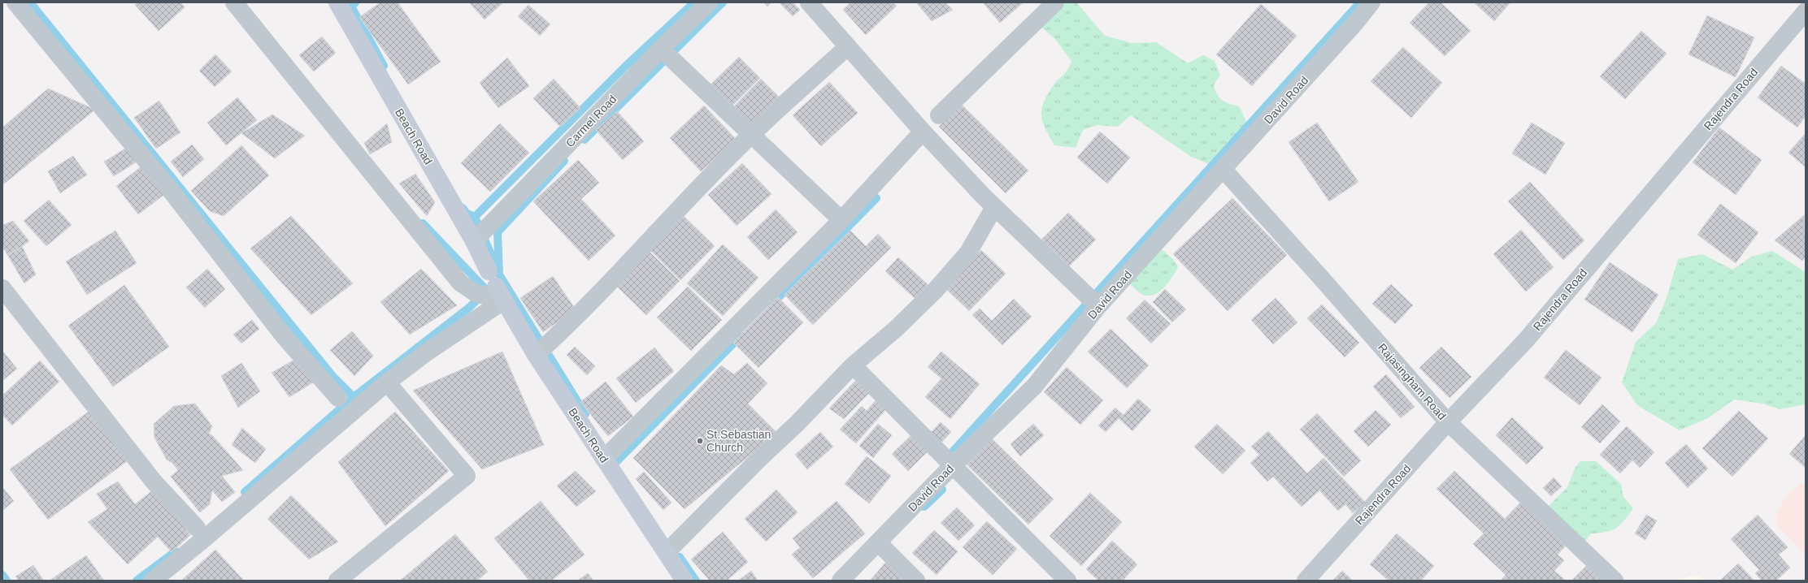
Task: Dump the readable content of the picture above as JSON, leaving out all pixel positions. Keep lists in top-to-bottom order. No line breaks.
{"streets":{"main road":["Beach Road"],"street":["Rajendra Road","David Road","Carmel Road","Rajasingham Road"]},"crossings":[["Rajendra Road","Rajasingham Road"],["David Road","Rajasingham Road"],["Carmel Road","Beach Road"]],"places":["St.Sebastian Church"]}
